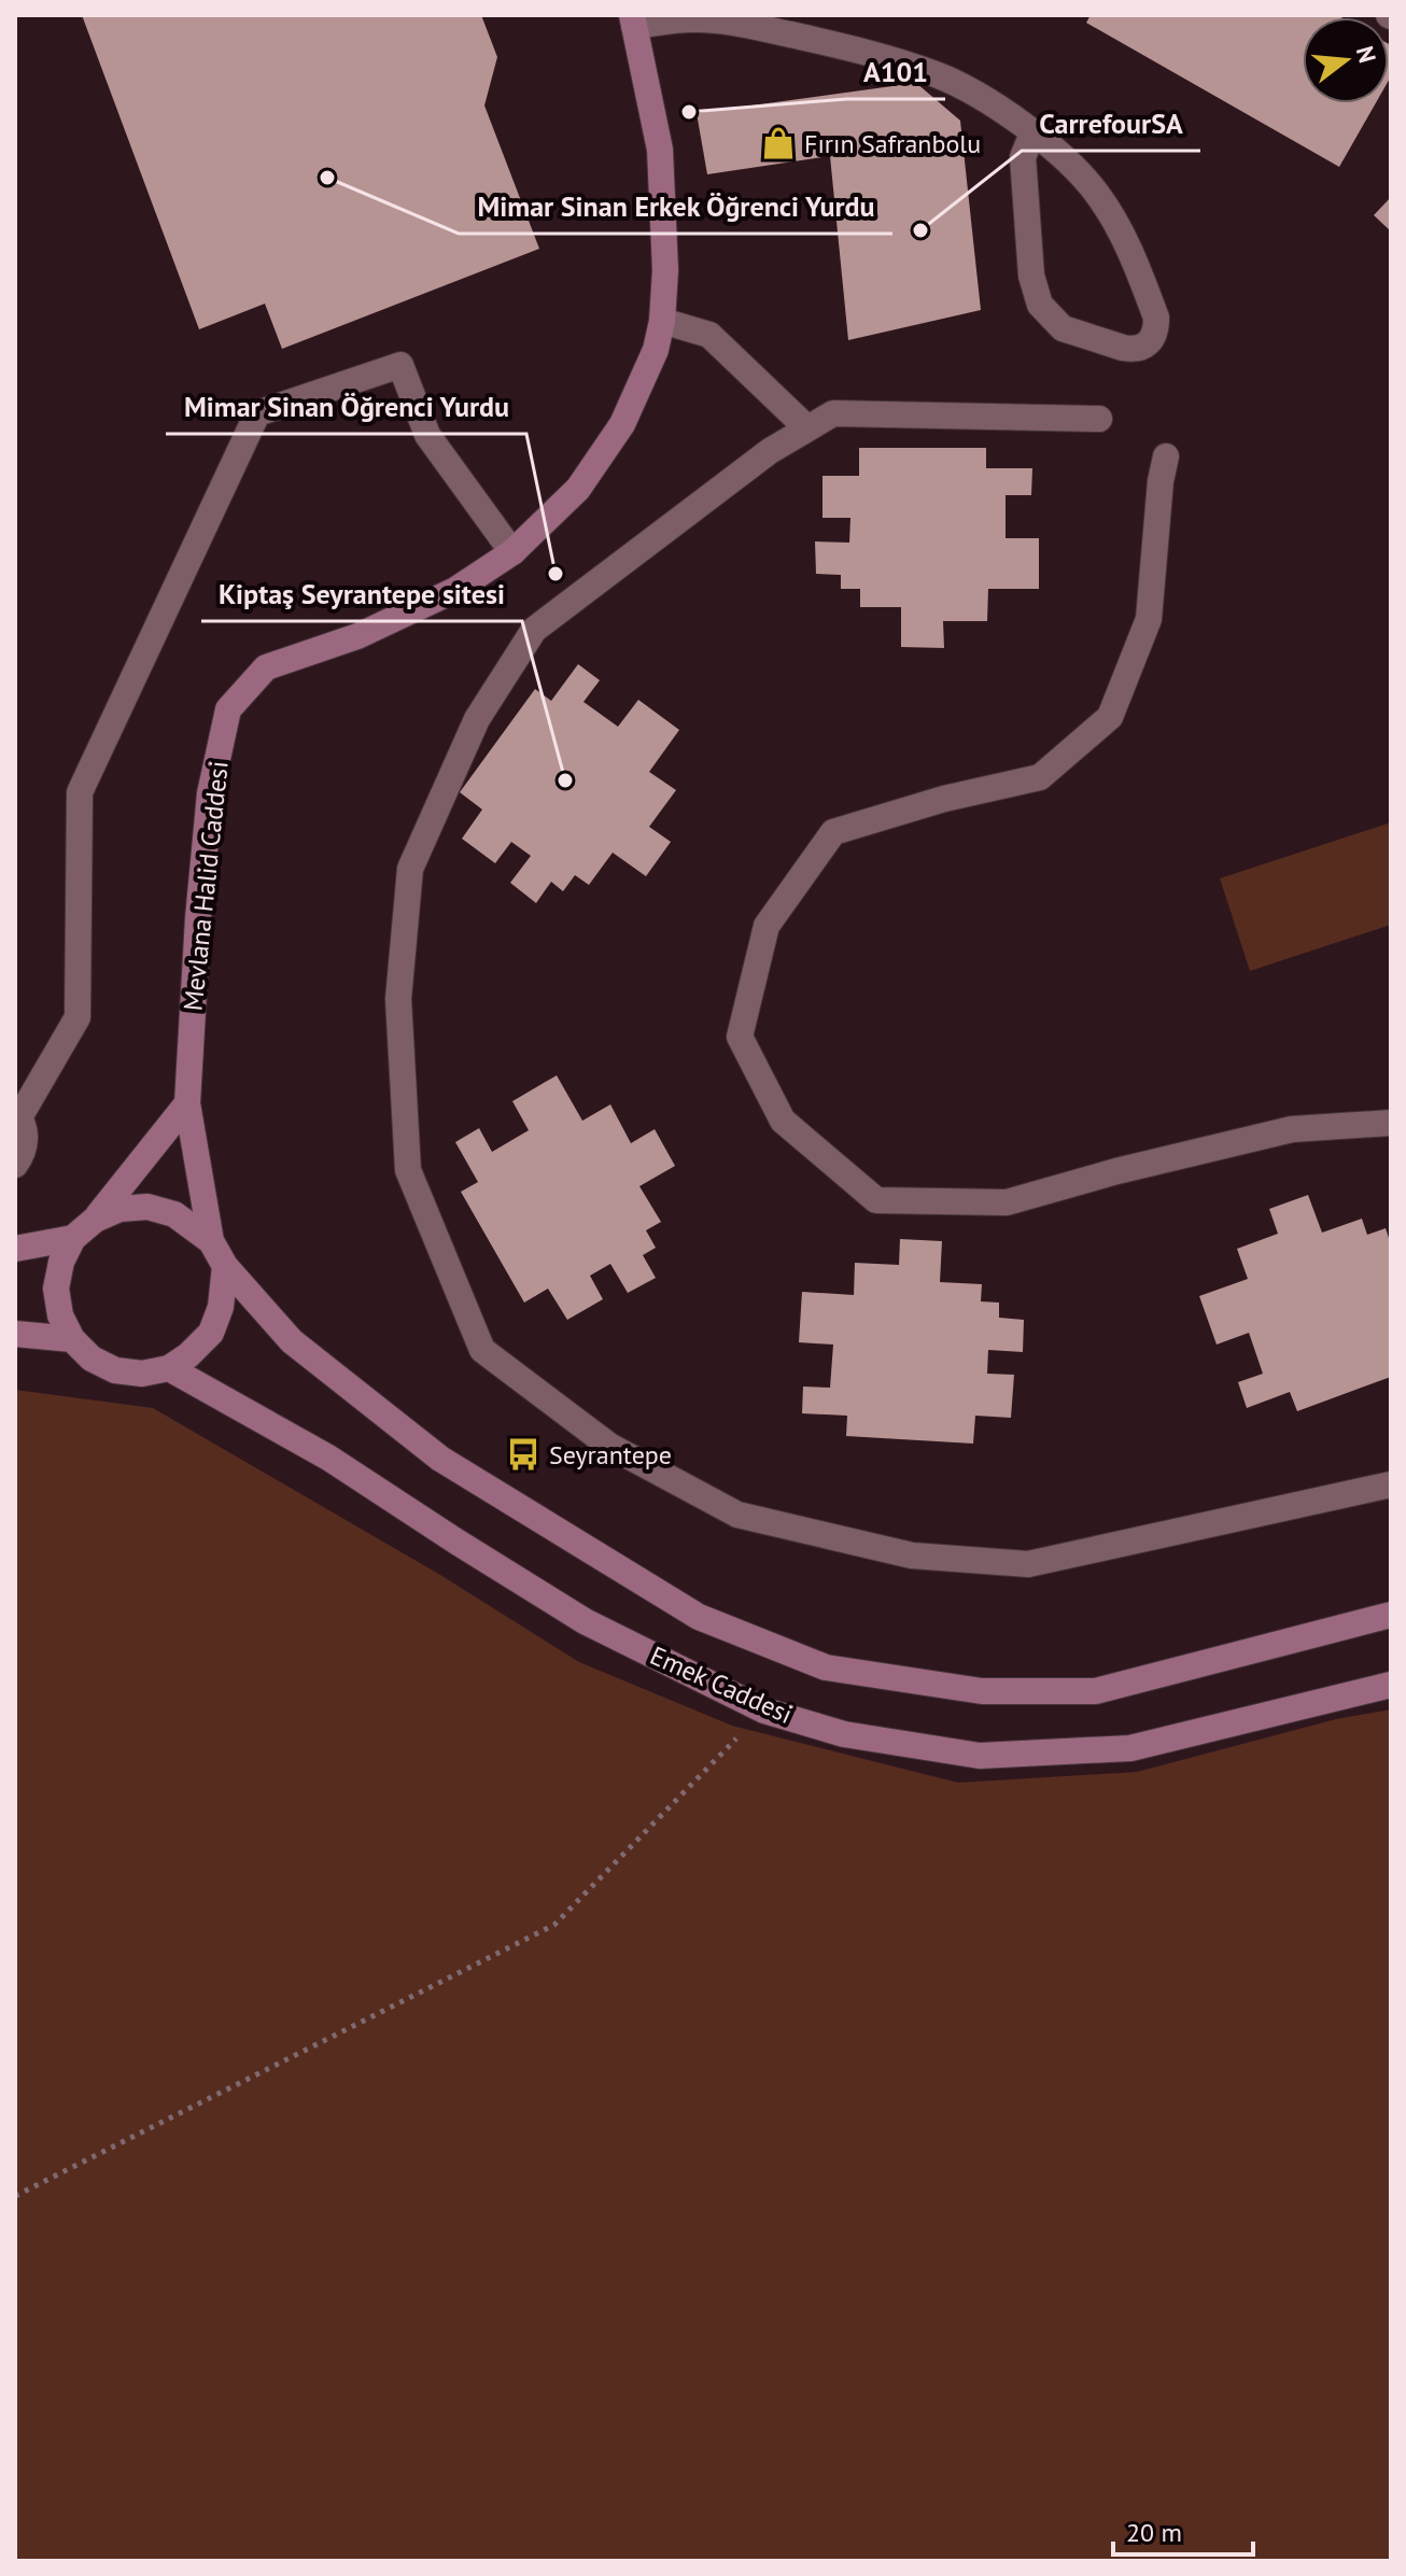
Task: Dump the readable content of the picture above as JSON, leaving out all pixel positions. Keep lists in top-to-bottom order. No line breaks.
{"streets":{"street":["Mevlana Halid Caddesi","Emek Caddesi"]},"crossings":[["Mevlana Halid Caddesi","Emek Caddesi"]],"places":{"other":["A101","Mimar Sinan Erkek Öğrenci Yurdu","CarrefourSA","Mimar Sinan Öğrenci Yurdu","Kiptaş Seyrantepe sitesi"],"shop":["Fırın Safranbolu"],"bus stop":["Seyrantepe"]},"scale_bar":"20 m","north":"right"}
